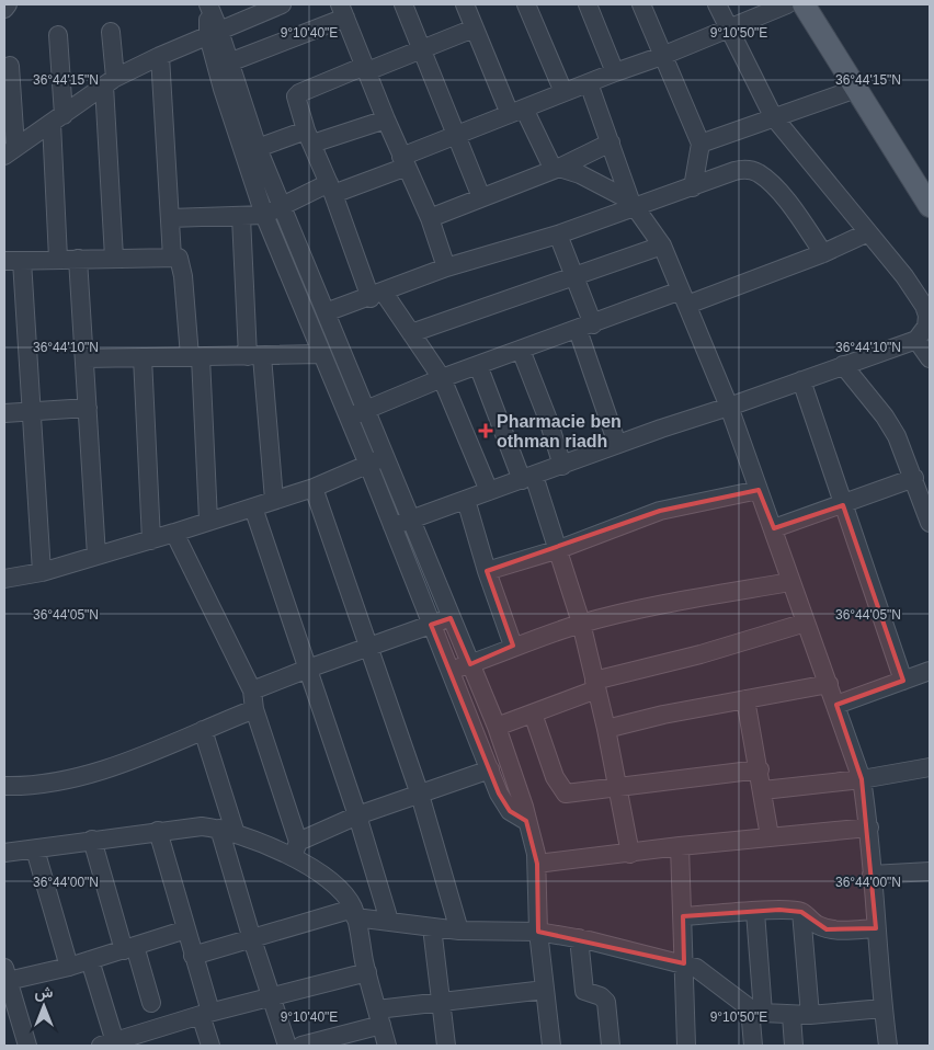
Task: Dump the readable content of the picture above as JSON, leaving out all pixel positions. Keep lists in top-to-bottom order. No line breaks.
{"places":{"health":["Pharmacie ben othman riadh"]},"north":"top","coordinates":["9°10'40\"E","9°10'50\"E","36°44'15\"N","36°44'10\"N","36°44'05\"N","36°44'00\"N"]}
